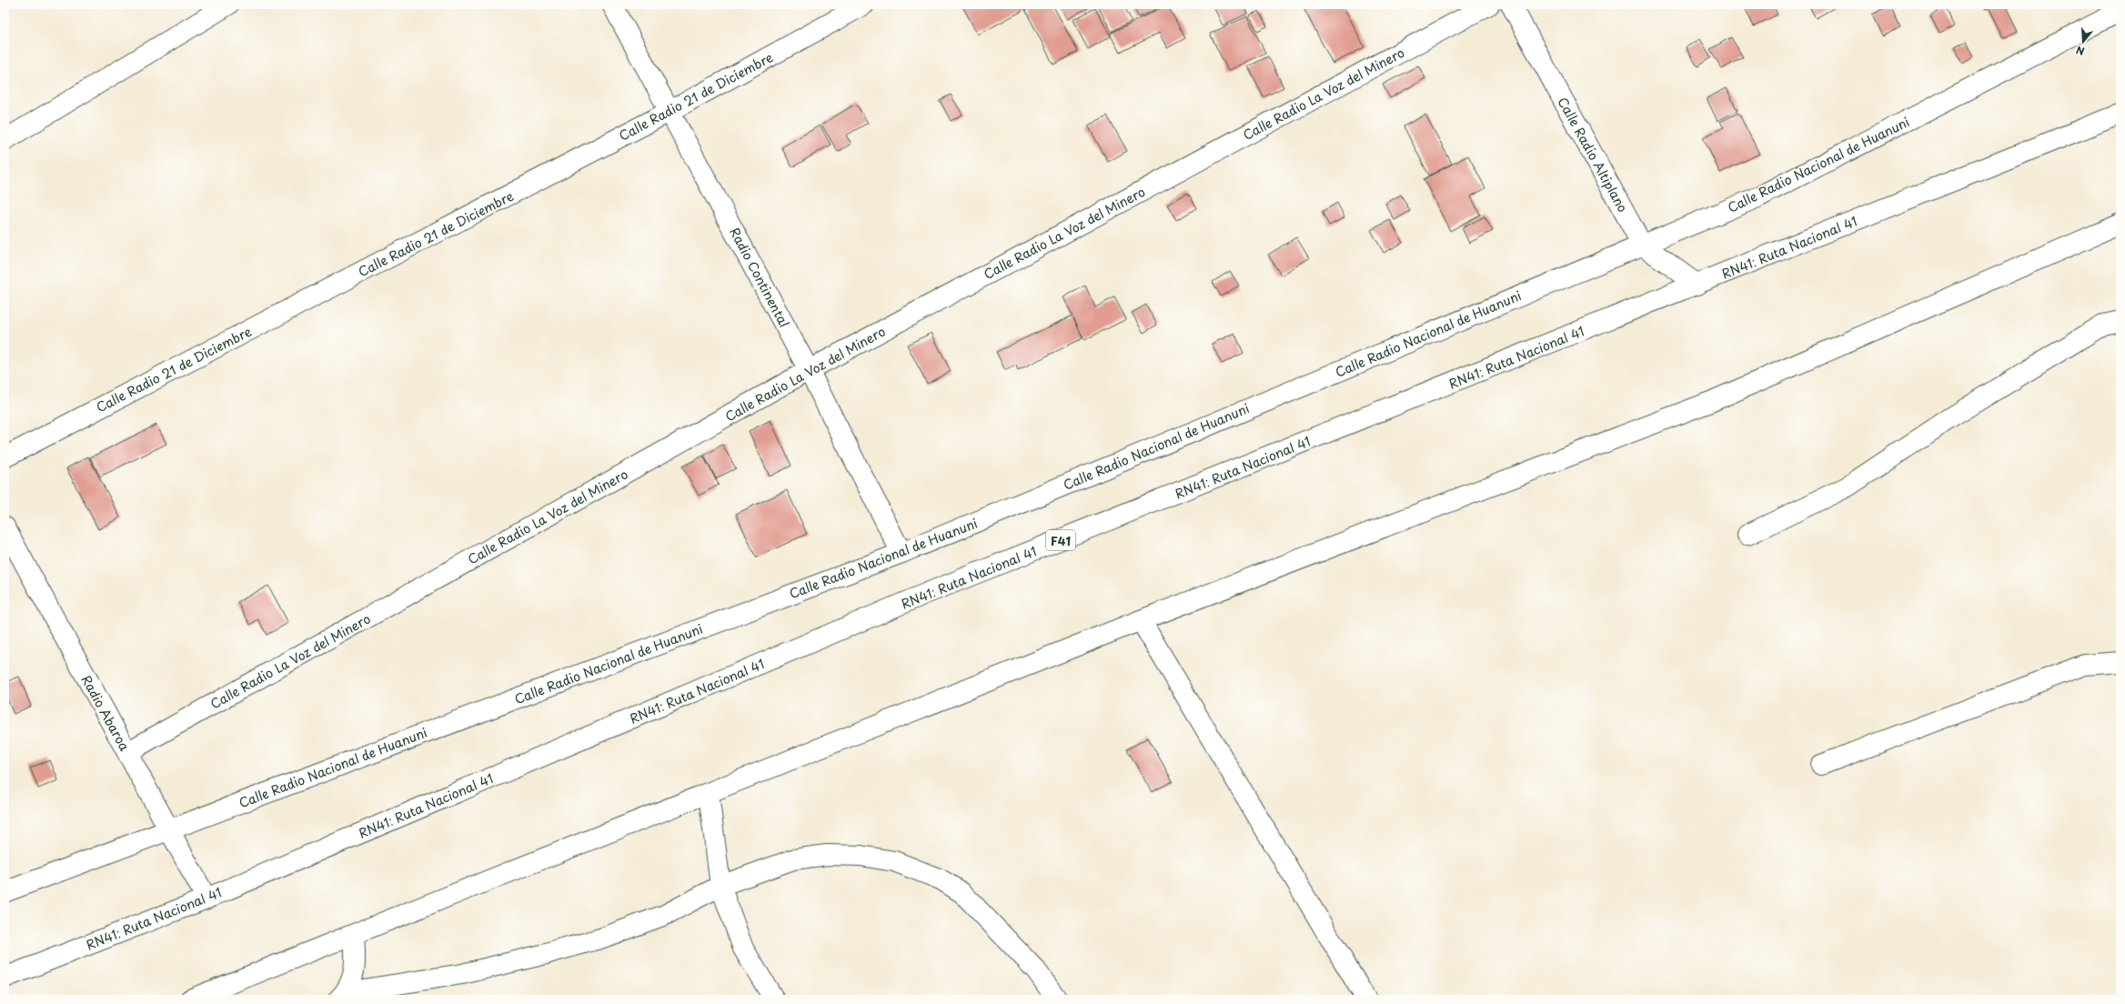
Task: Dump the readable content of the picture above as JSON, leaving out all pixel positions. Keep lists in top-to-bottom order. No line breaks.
{"streets":{"street":["Calle Radio La Voz del Minero","Calle Radio 21 de Diciembre","Calle Radio Altiplano","Calle Radio Nacional de Huanuni","RN41: Ruta Nacional 41","Radio Continental","F41","Radio Abaroa"]},"crossings":[["Calle Radio La Voz del Minero","Radio Continental"],["Calle Radio La Voz del Minero","Radio Abaroa"],["Calle Radio 21 de Diciembre","Radio Continental"],["Calle Radio Altiplano","Calle Radio Nacional de Huanuni"],["Calle Radio Altiplano","RN41: Ruta Nacional 41"],["Calle Radio Nacional de Huanuni","Radio Continental"],["Calle Radio Nacional de Huanuni","Radio Abaroa"],["RN41: Ruta Nacional 41","Radio Abaroa"]],"north":"bottom"}
